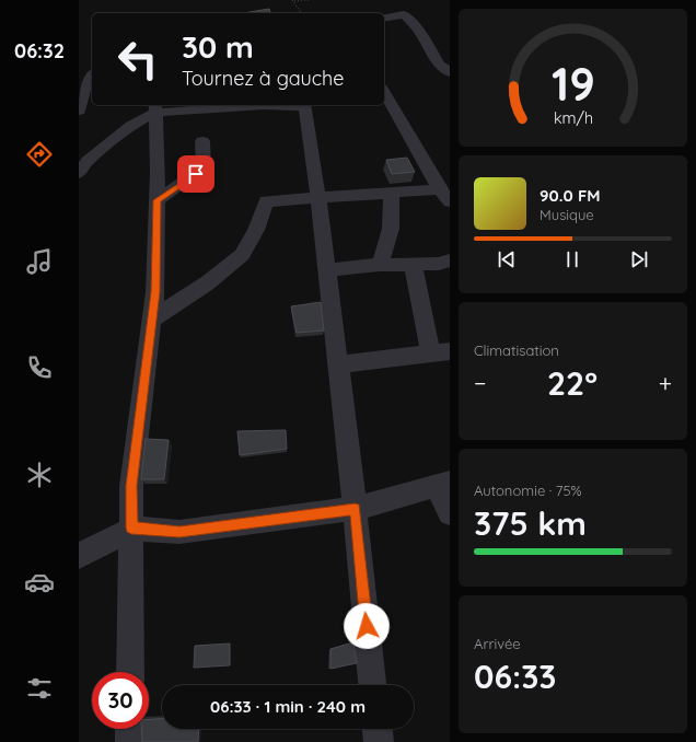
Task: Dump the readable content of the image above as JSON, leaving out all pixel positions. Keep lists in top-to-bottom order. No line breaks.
{"page":{"tabs":"06:32","turn":["30 m","Tournez à gauche"],"song":["90.0 FM","Musique"],"tile":["Climatisation",["Autonomie · 75%","375 km"],["Arrivée","06:33"]],"heat":["−","22°","+"],"limit":"30","trip":"06:33 · 1 min · 240 m","gauge":["19","km/h"]}}
